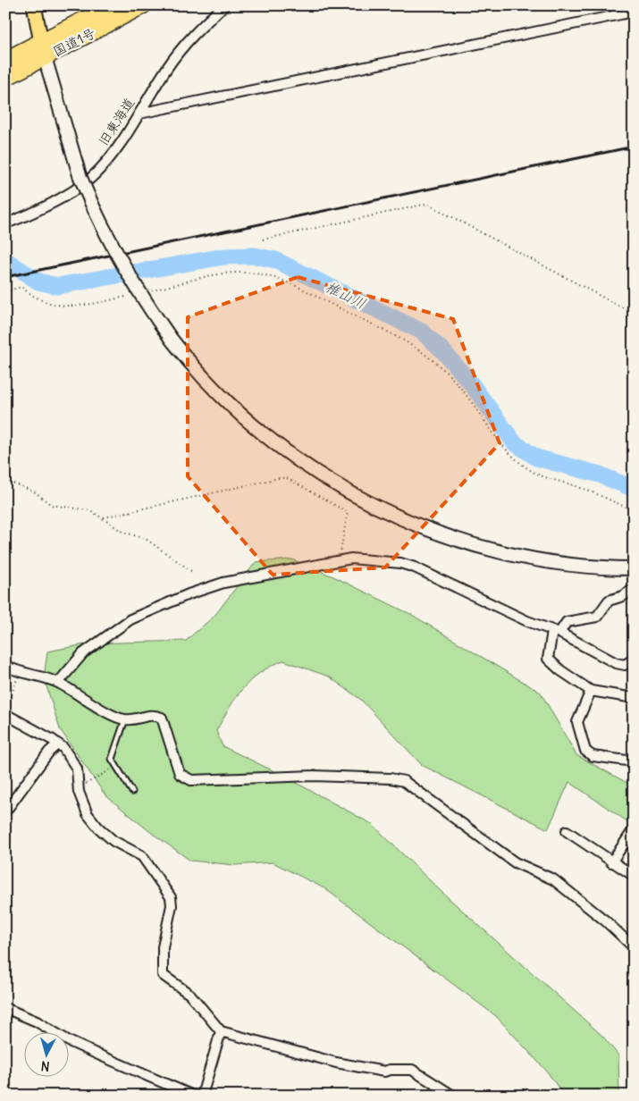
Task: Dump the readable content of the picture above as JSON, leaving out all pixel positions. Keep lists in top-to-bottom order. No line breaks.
{"streets":{"highway":["国道1号"],"street":["旧東海道"]},"water":["椎山川"],"north":"bottom"}
